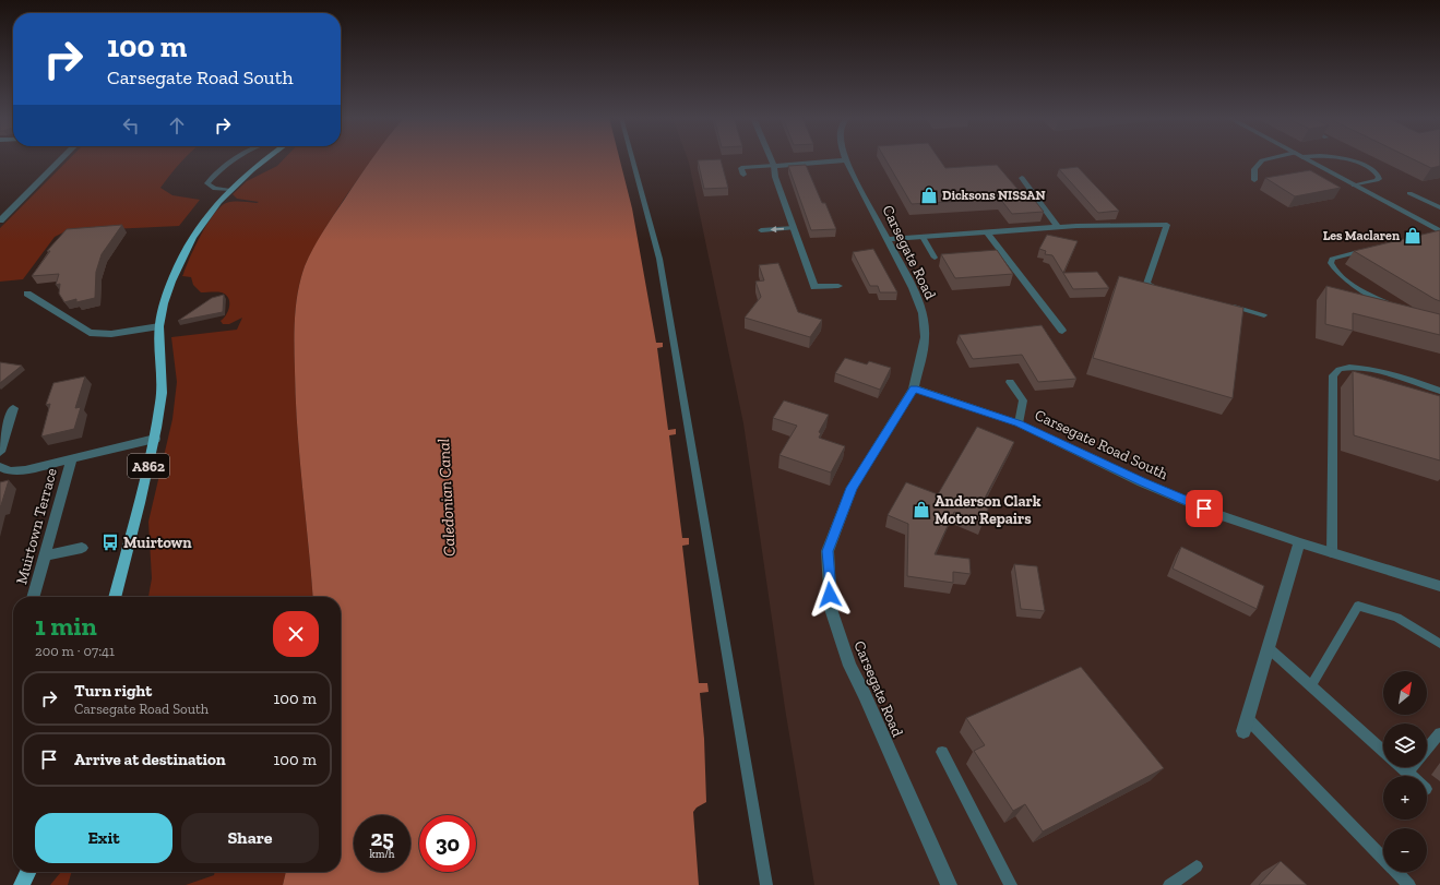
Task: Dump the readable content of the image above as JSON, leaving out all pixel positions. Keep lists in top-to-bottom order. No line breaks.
{"streets":{"main road":["A862"],"street":["Carsegate Road","Carsegate Road South","Muirtown Terrace"]},"crossings":[["Carsegate Road","Carsegate Road South"],["A862","Muirtown Terrace"]],"water":["Caledonian Canal"],"places":{"shop":["Dicksons NISSAN","Les Maclaren","Anderson Clark Motor Repairs"],"bus stop":["Muirtown"]},"north":"top right","page":{"turn":["100 m","Carsegate Road South"],"heading":["1 min","200 m · 07:41"],"map_buttons":["+","−"],"list":[{"name":"Turn right","note":"Carsegate Road South","value":"100 m"},{"name":"Arrive at destination","value":"100 m"}],"buttons":["Exit","Share"],"speed":"25 km/h","limit":"30"}}
